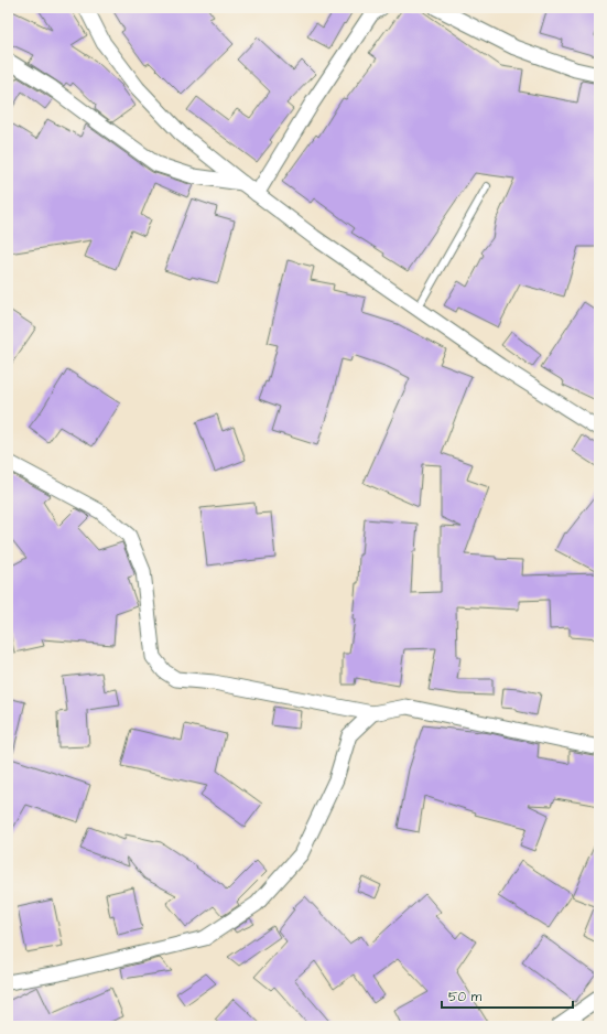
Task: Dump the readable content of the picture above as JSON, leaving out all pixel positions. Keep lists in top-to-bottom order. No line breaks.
{"scale_bar":"50 m"}
